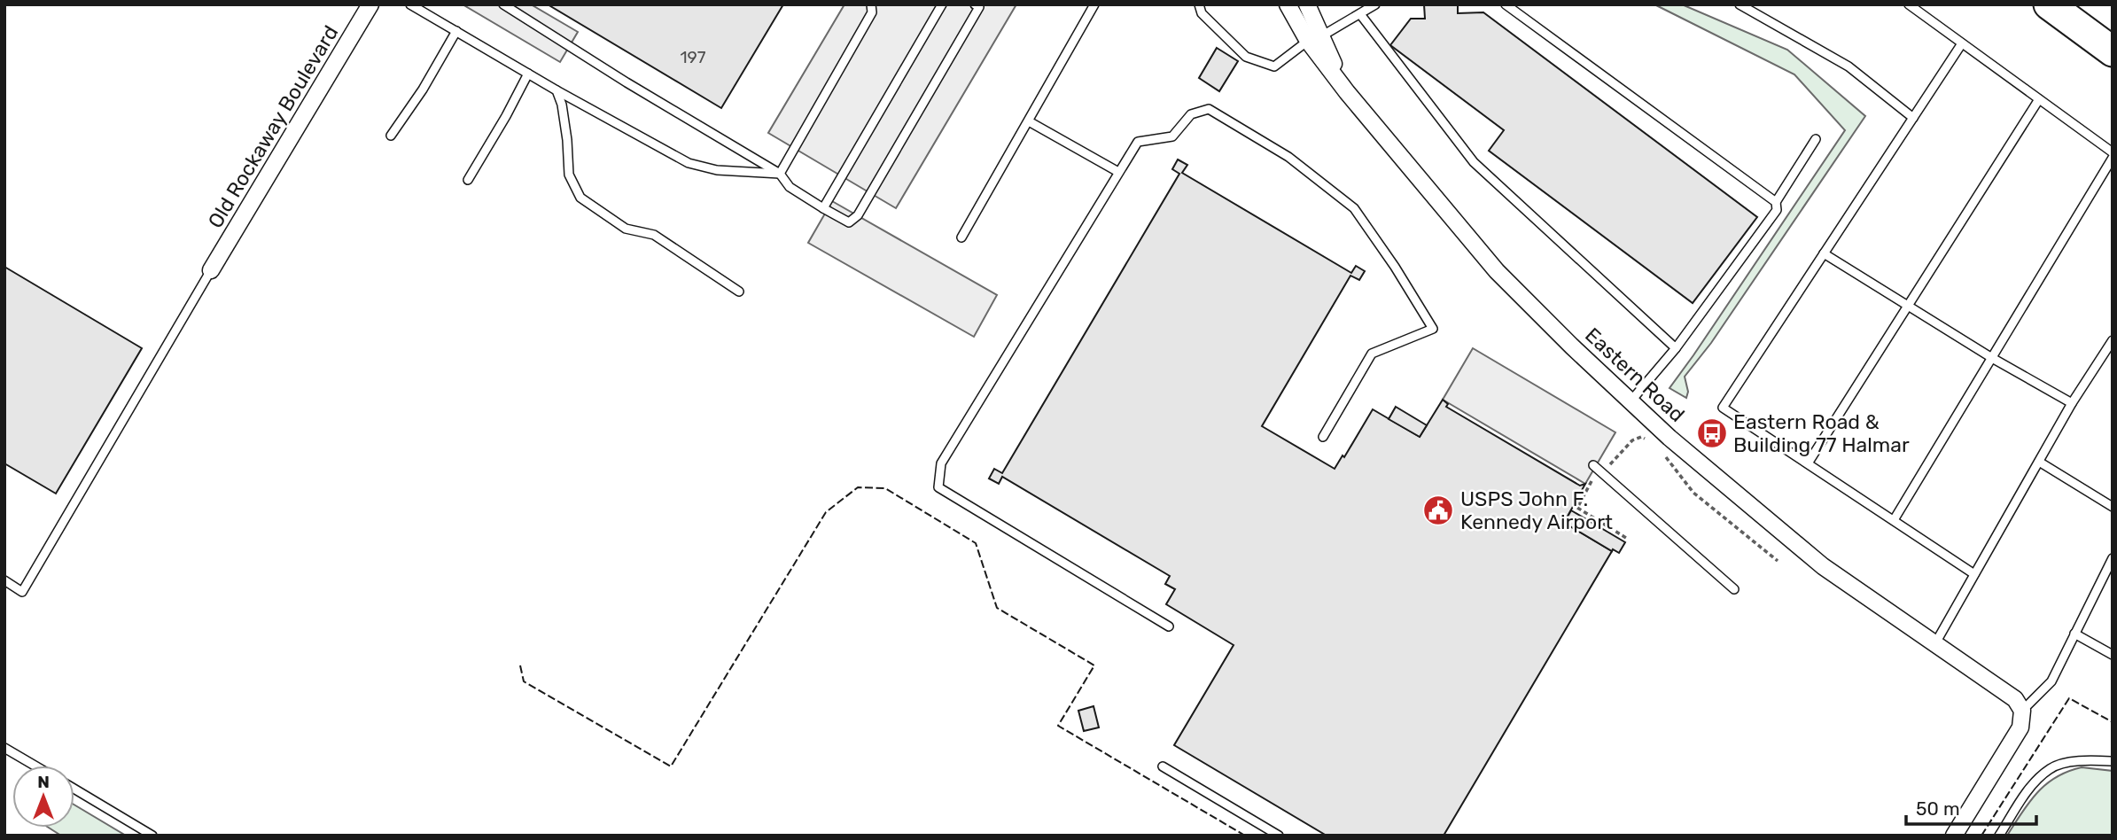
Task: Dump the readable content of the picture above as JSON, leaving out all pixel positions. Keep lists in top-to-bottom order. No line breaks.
{"streets":{"street":["Old Rockaway Boulevard","Eastern Road"]},"places":{"bus stop":["Eastern Road & Building 77 Halmar"],"public building":["USPS John F. Kennedy Airport"]},"house_numbers":["197"],"scale_bar":"50 m","north":"top"}
